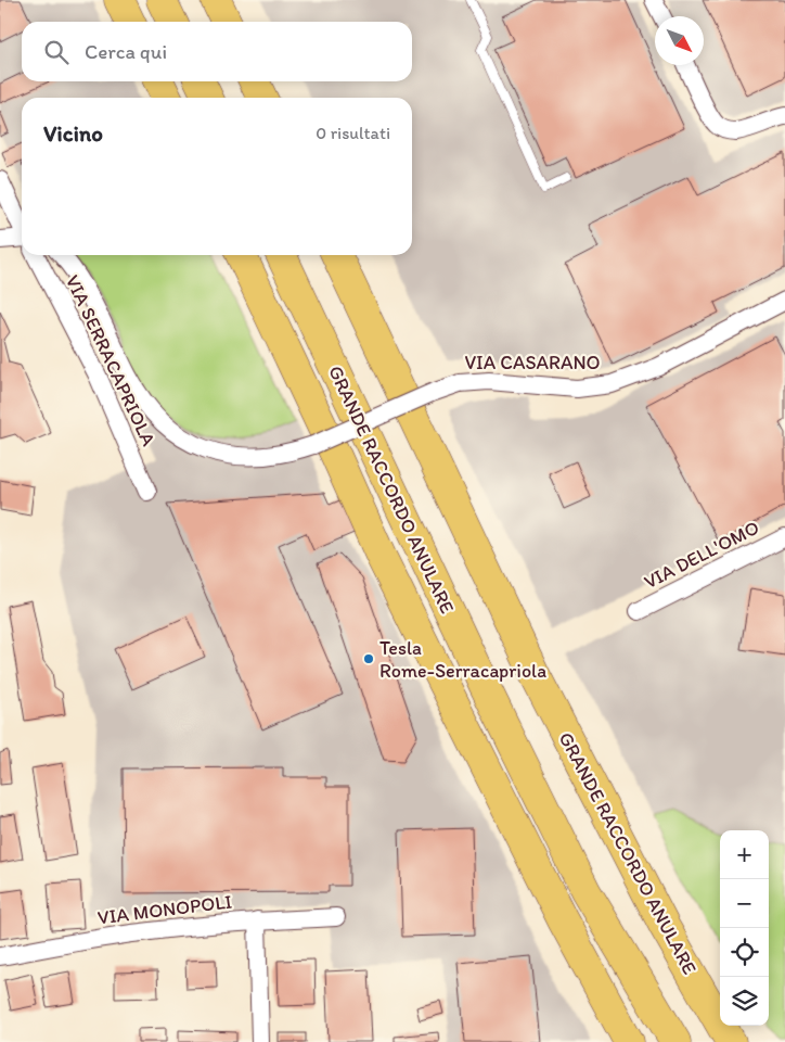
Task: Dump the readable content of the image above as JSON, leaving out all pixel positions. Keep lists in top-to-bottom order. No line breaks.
{"streets":{"highway":["GRANDE RACCORDO ANULARE"],"street":["VIA SERRACAPRIOLA","VIA CASARANO","VIA DELL'OMO","VIA MONOPOLI"]},"places":["Tesla Rome-Serracapriola"],"north":"bottom right","page":{"search":"Cerca qui","heading":["Vicino","0 risultati"],"map_buttons":["+","−"]}}
